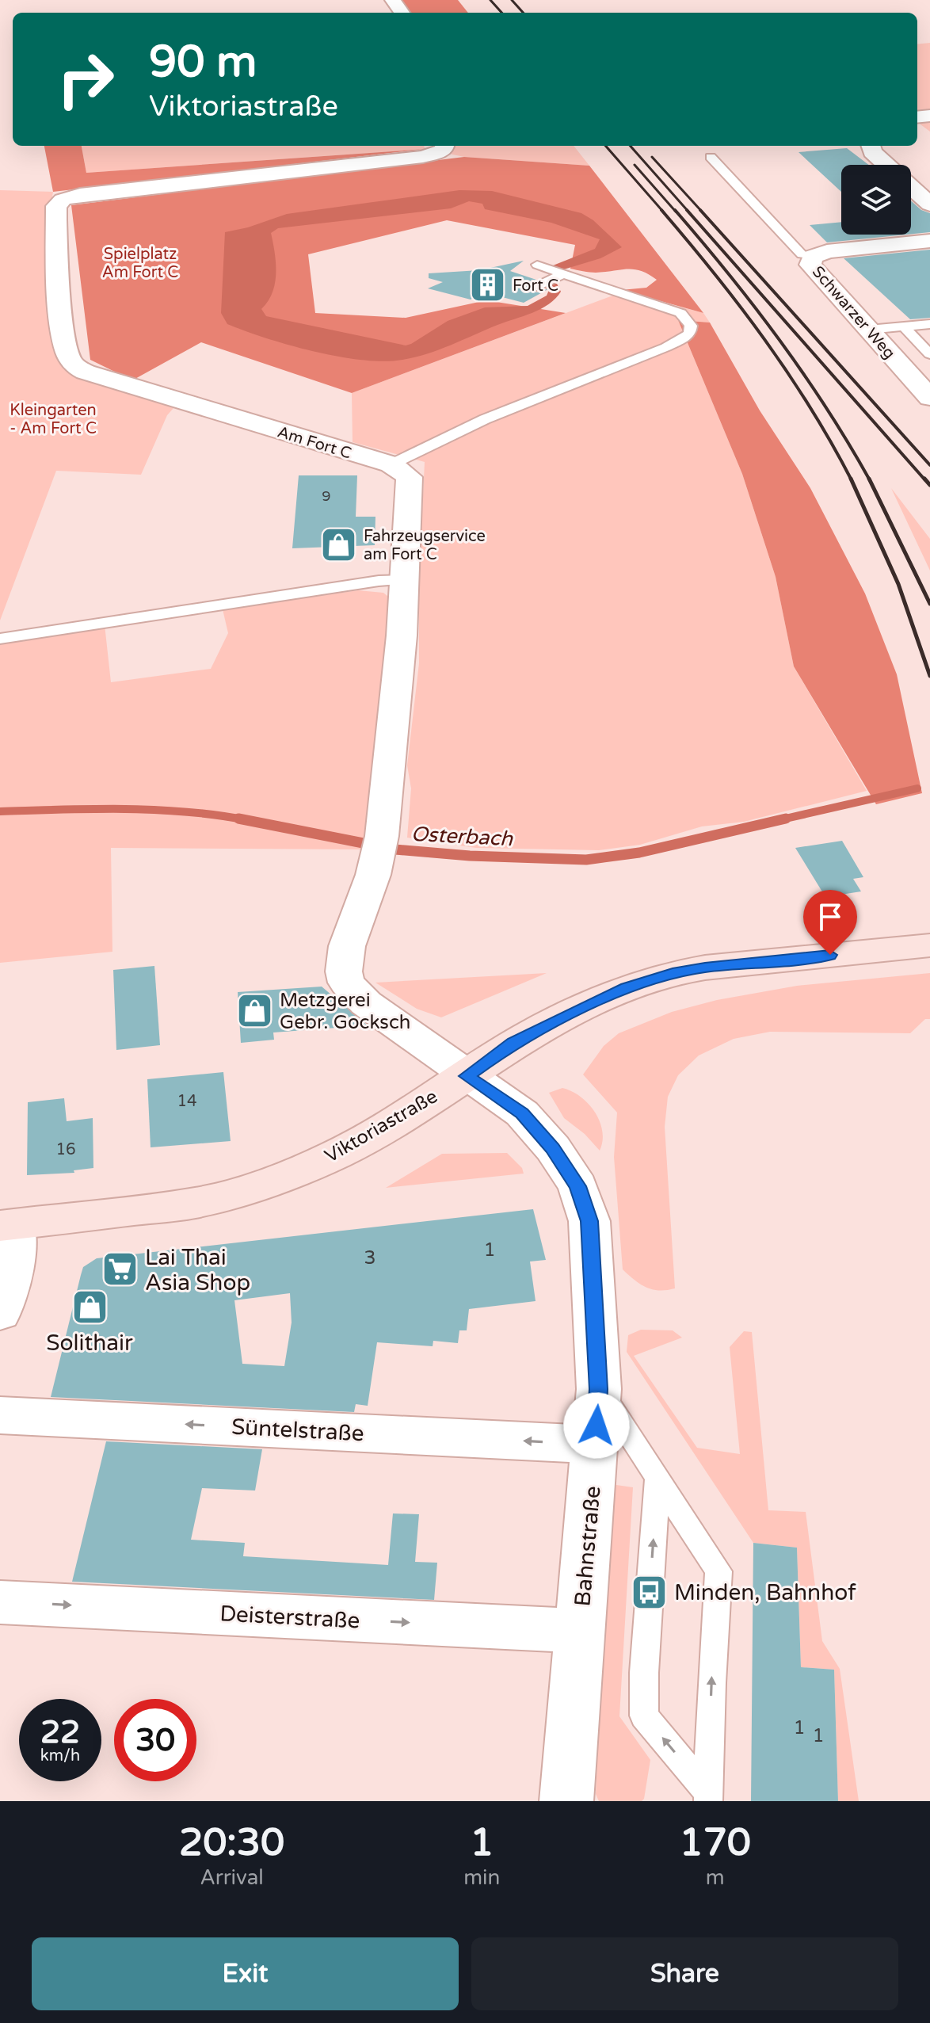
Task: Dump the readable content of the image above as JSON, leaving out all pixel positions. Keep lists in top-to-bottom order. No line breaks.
{"streets":{"main road":["Viktoriastraße"],"street":["Schwarzer Weg","Am Fort C","Süntelstraße","Bahnstraße","Deisterstraße"]},"crossings":[["Viktoriastraße","Bahnstraße"],["Süntelstraße","Bahnstraße"],["Bahnstraße","Deisterstraße"]],"one_way":["Süntelstraße","Deisterstraße"],"water":["Osterbach"],"parks":["Spielplatz Am Fort C","Kleingarten - Am Fort C"],"places":{"building":["Fort C"],"shop":["Fahrzeugservice am Fort C","Metzgerei Gebr. Gocksch","Solithair"],"supermarket":["Lai Thai Asia Shop"],"bus stop":["Minden, Bahnhof"]},"house_numbers":["9","14","16","1","3","1","1"],"page":{"turn":["90 m","Viktoriastraße"],"speed":"22 km/h","limit":"30","eta":["20:30","Arrival","1","min","170","m"],"buttons":["Exit","Share"]}}
